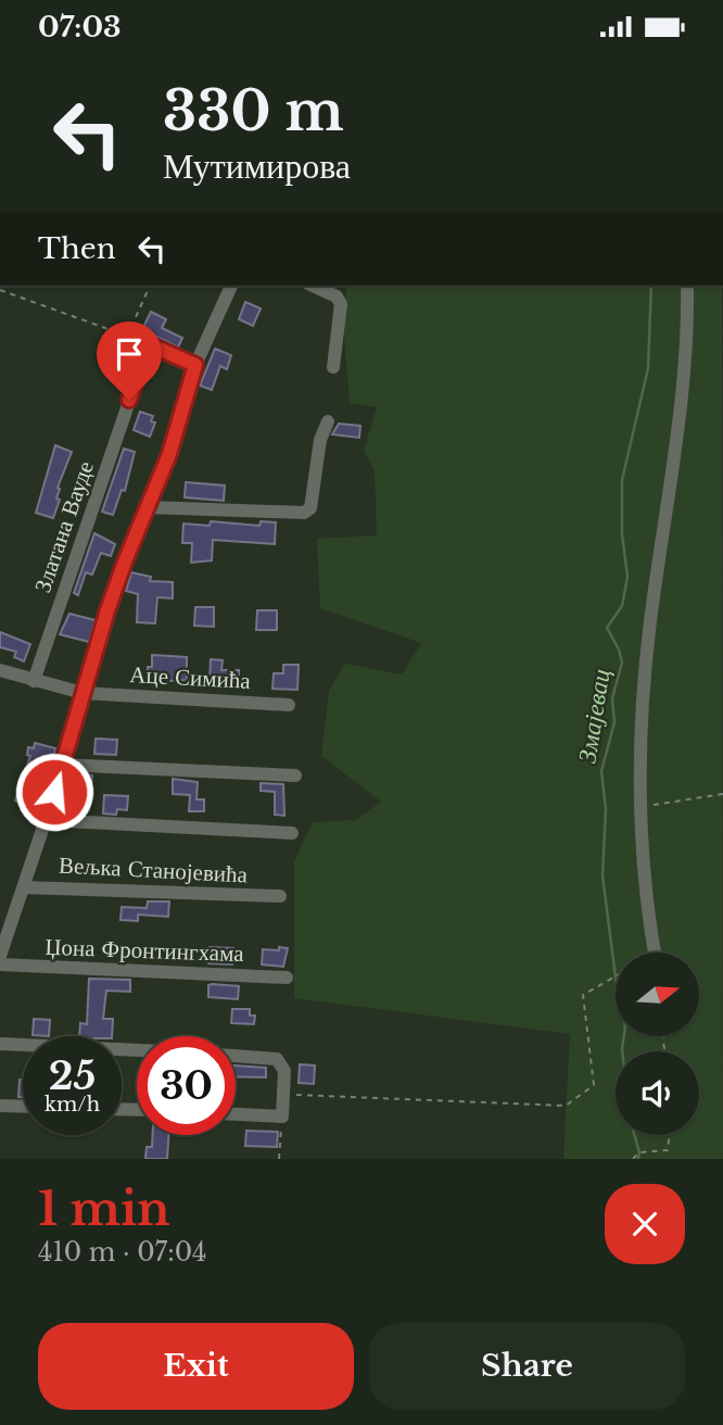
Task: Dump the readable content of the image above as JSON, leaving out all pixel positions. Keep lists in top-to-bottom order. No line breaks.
{"streets":{"street":["Златана Вауде","Аце Симића","Вељка Станојевића","Џона Фронтингхама"]},"crossings":[["Златана Вауде","Аце Симића"]],"water":["Змајевац"],"north":"right","page":{"status":"07:03","turn":["330 m","Мутимирова"],"then":"Then","speed":"25 km/h","limit":"30","heading":["1 min","410 m · 07:04"],"buttons":["Exit","Share"]}}
